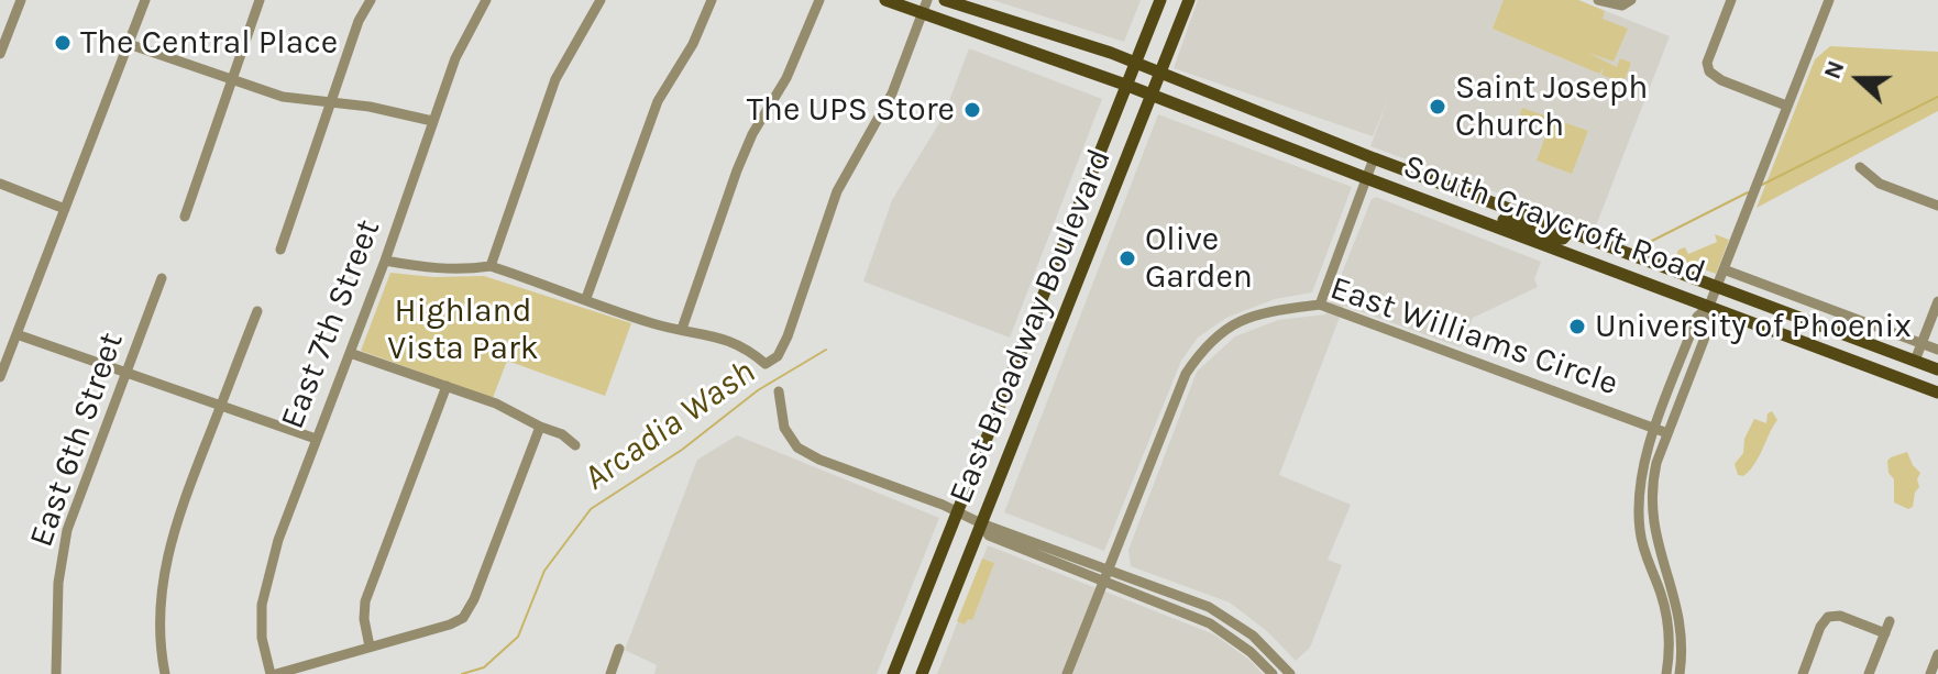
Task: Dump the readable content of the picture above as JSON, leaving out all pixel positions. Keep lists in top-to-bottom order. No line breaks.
{"streets":{"main road":["South Craycroft Road","East Broadway Boulevard"],"street":["East 7th Street","East Williams Circle","East 6th Street"]},"crossings":[["South Craycroft Road","East Broadway Boulevard"]],"water":["Arcadia Wash"],"parks":["Highland Vista Park"],"places":["The Central Place","Saint Joseph Church","The UPS Store","Olive Garden","University of Phoenix"],"north":"left"}
